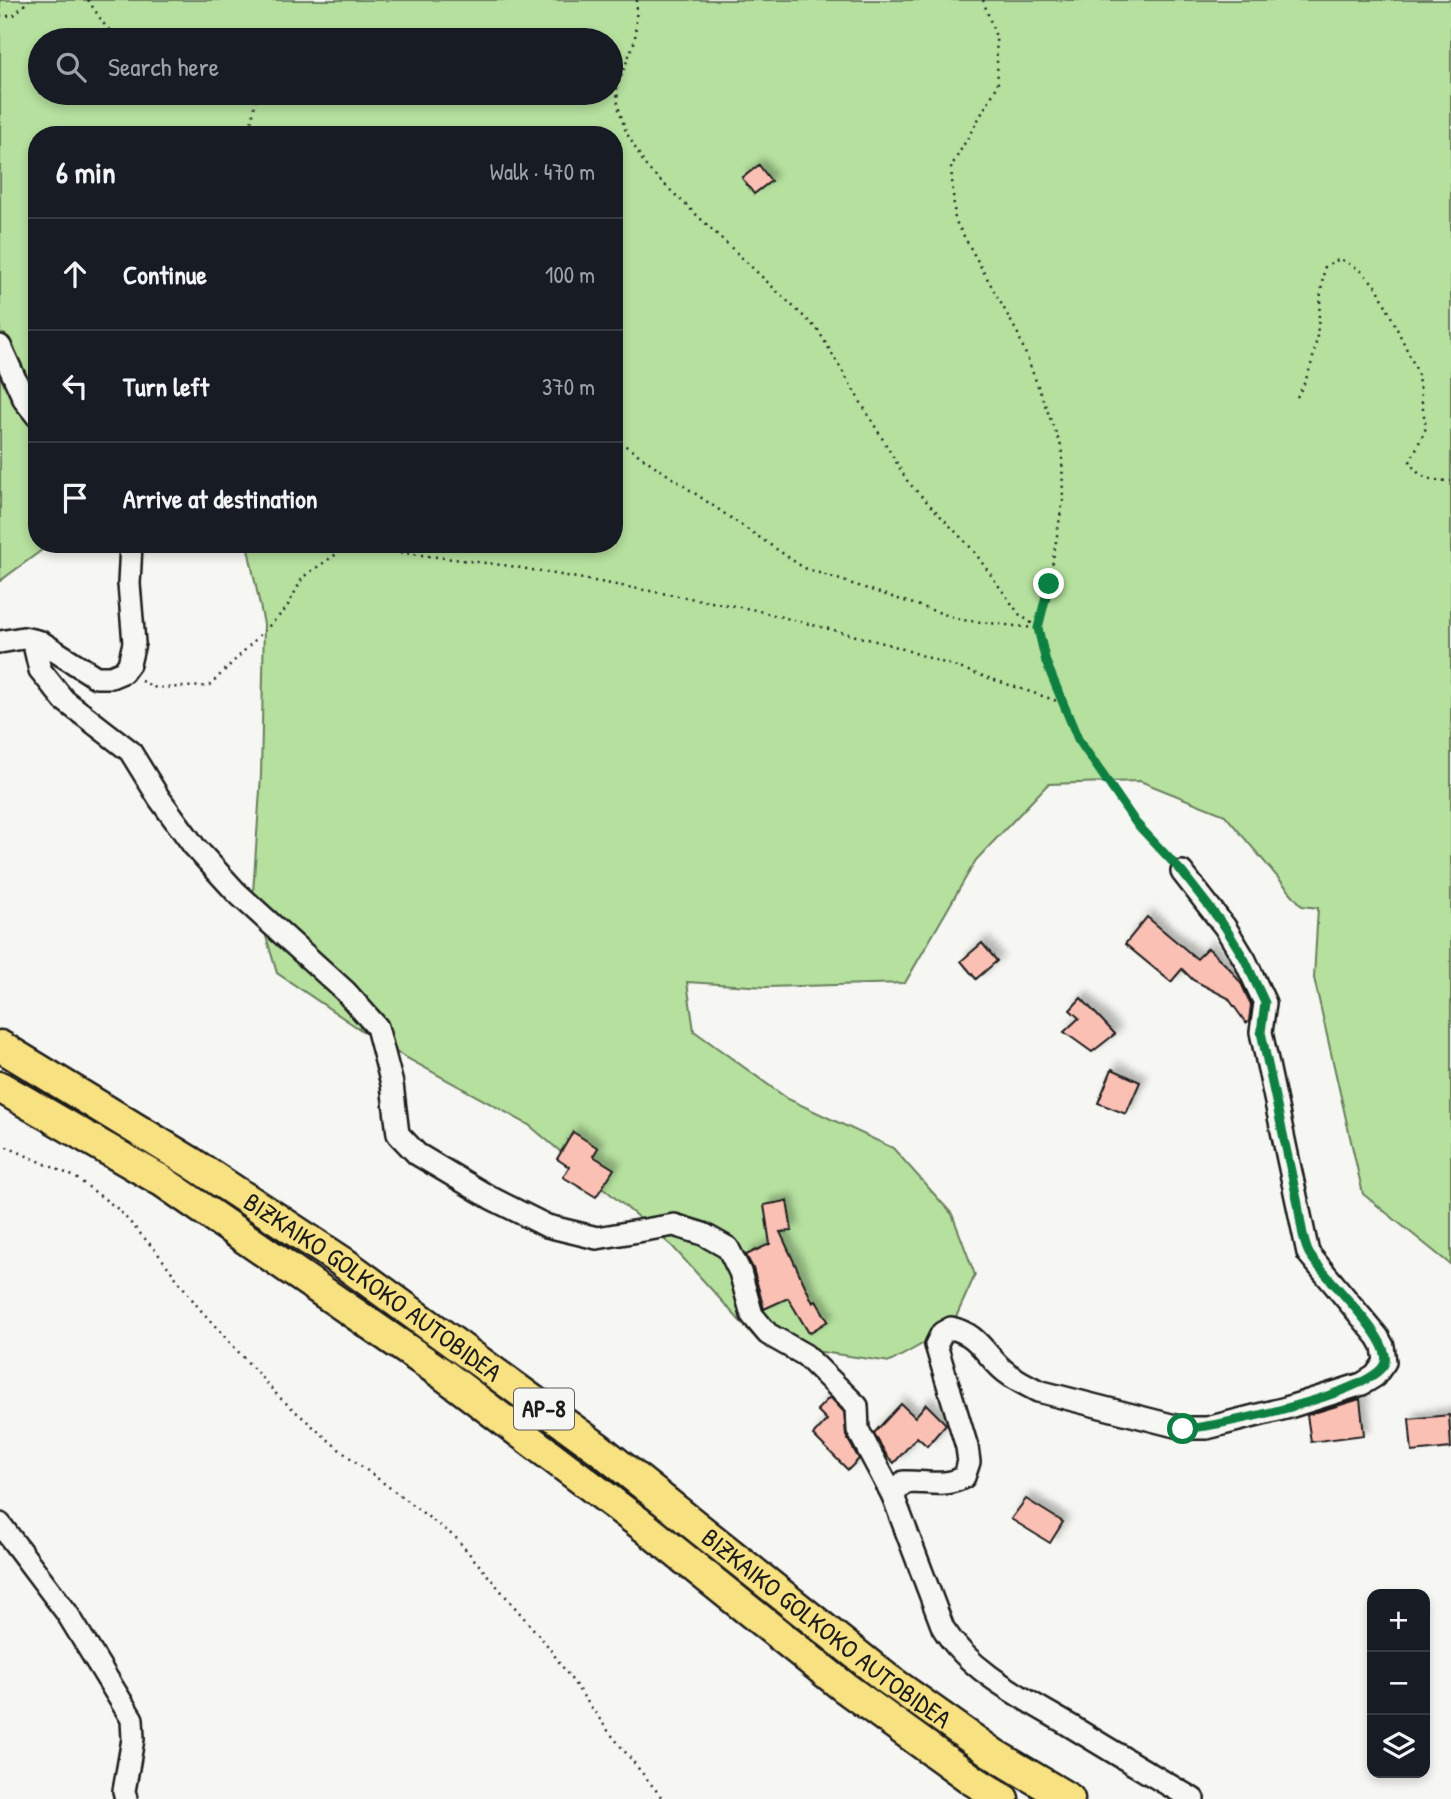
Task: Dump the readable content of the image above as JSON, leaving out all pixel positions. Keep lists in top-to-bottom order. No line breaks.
{"streets":{"highway":["BIZKAIKO GOLKOKO AUTOBIDEA","AP-8"]},"page":{"search":"Search here","heading":["6 min","Walk · 470 m"],"list":[["Continue","100 m"],["Turn left","370 m"],"Arrive at destination"],"map_buttons":["+","−"]}}
